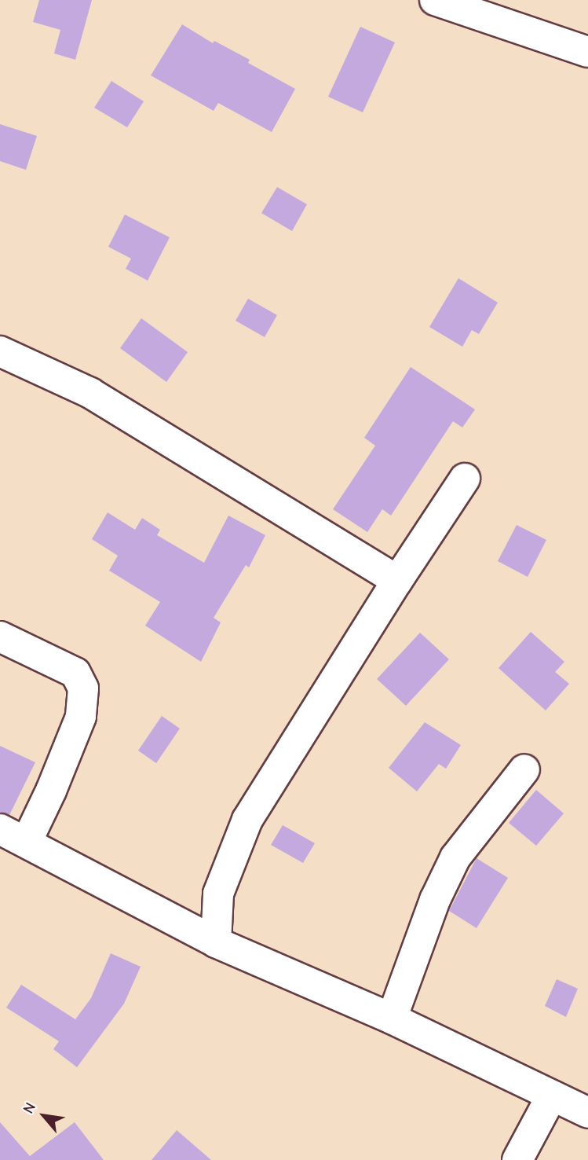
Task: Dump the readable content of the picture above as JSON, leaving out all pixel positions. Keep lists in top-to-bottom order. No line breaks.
{"north":"top left"}
